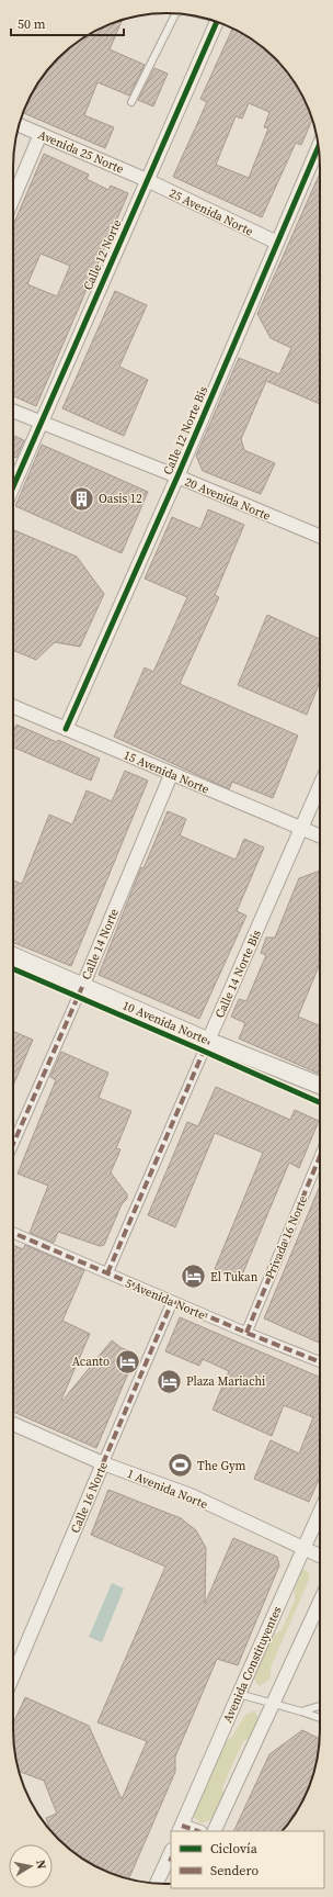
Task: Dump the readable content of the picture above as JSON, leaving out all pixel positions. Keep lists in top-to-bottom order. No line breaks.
{"streets":{"street":["Avenida 25 Norte","25 Avenida Norte","Calle 12 Norte","Calle 12 Norte Bis","20 Avenida Norte","15 Avenida Norte","Calle 14 Norte","Calle 14 Norte Bis","10 Avenida Norte","Privada 16 Norte","5 Avenida Norte","1 Avenida Norte","Calle 16 Norte","Avenida Constituyentes"]},"crossings":[["Avenida 25 Norte","25 Avenida Norte"],["Avenida 25 Norte","Calle 12 Norte"],["25 Avenida Norte","Calle 12 Norte"],["25 Avenida Norte","Calle 12 Norte Bis"],["Calle 12 Norte","20 Avenida Norte"],["Calle 12 Norte Bis","20 Avenida Norte"],["Calle 12 Norte Bis","15 Avenida Norte"],["15 Avenida Norte","Calle 14 Norte"],["15 Avenida Norte","Calle 14 Norte Bis"],["Calle 14 Norte","10 Avenida Norte"],["Calle 14 Norte Bis","10 Avenida Norte"],["Calle 14 Norte Bis","5 Avenida Norte"],["Privada 16 Norte","5 Avenida Norte"],["5 Avenida Norte","Calle 16 Norte"],["1 Avenida Norte","Calle 16 Norte"],["1 Avenida Norte","Avenida Constituyentes"]],"places":{"building":["Oasis 12"],"hotel":["El Tukan","Acanto","Plaza Mariachi"],"sports":["The Gym"]},"legend":["Ciclovía","Sendero"],"scale_bar":"50 m","north":"right"}
